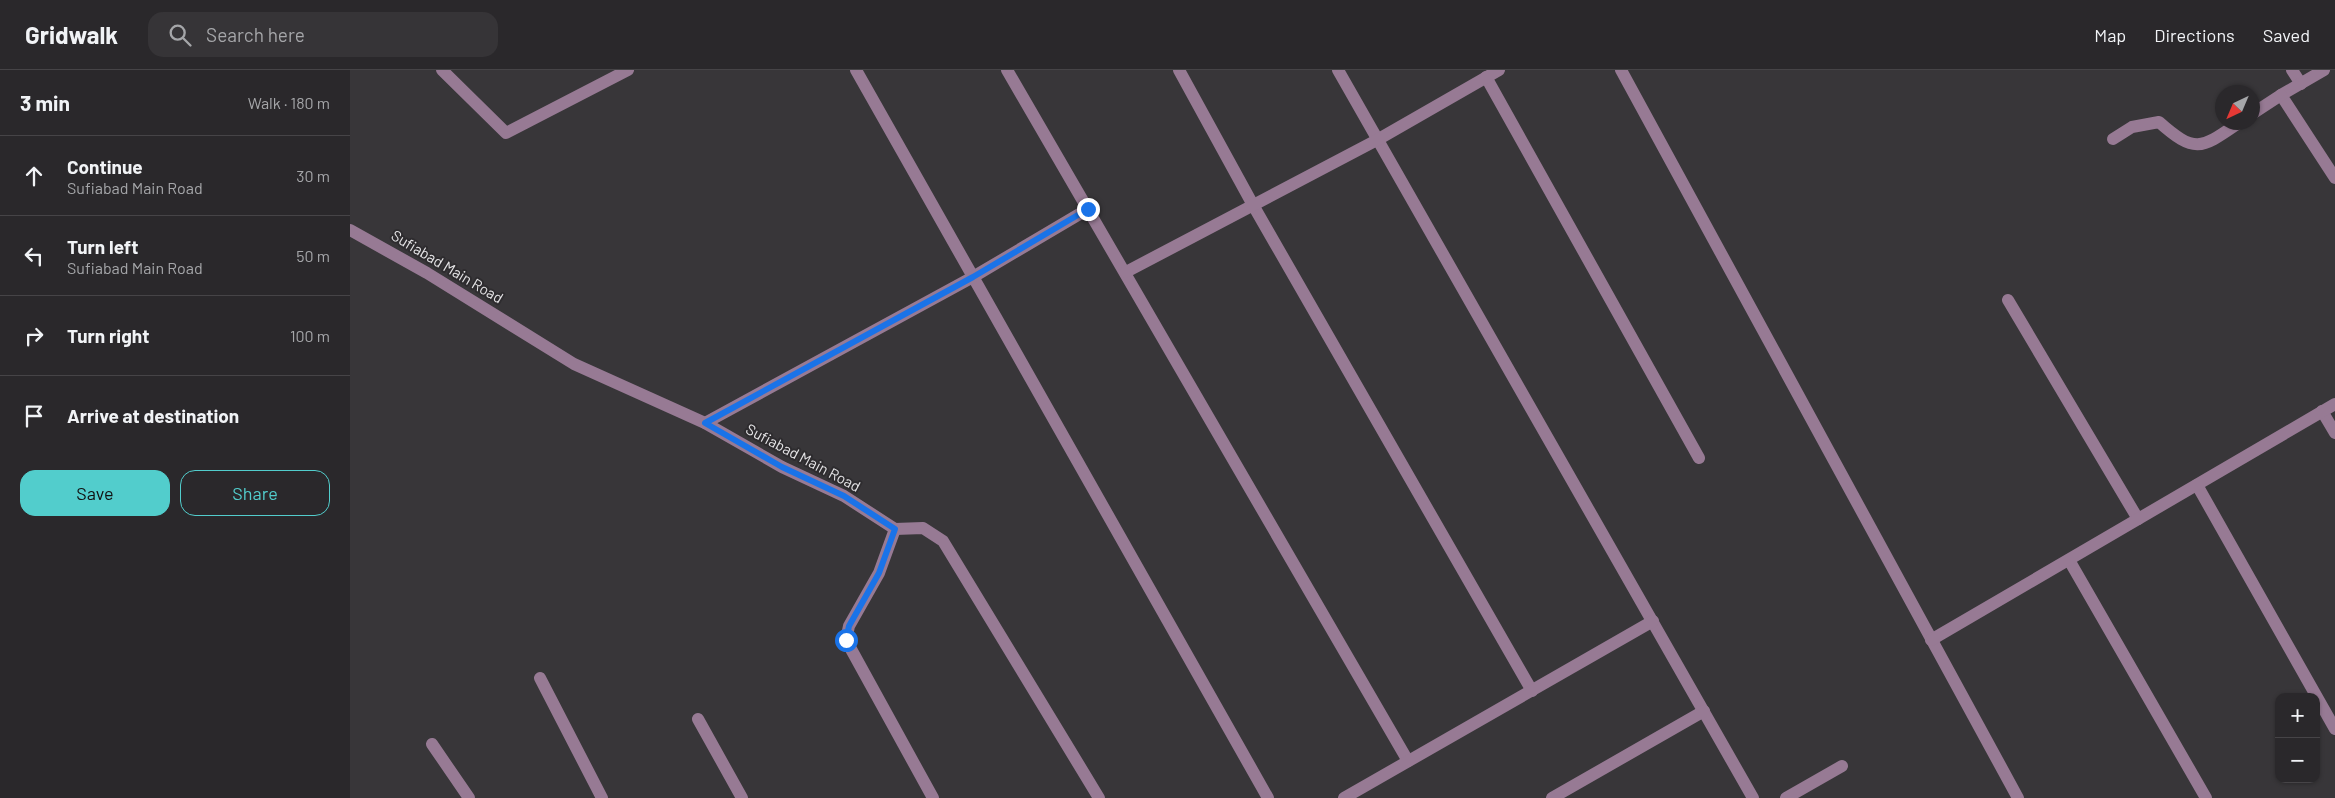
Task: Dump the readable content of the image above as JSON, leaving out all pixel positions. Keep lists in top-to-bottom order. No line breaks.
{"streets":{"street":["Sufiabad Main Road"]},"north":"bottom left","page":{"header":"Gridwalk","search":"Search here","nav":["Map","Directions","Saved"],"heading":["3 min","Walk · 180 m"],"list":[["Continue","Sufiabad Main Road","30 m"],["Turn left","Sufiabad Main Road","50 m"],["Turn right","100 m"],"Arrive at destination"],"buttons":["Save","Share"],"map_buttons":["+","−"]}}
